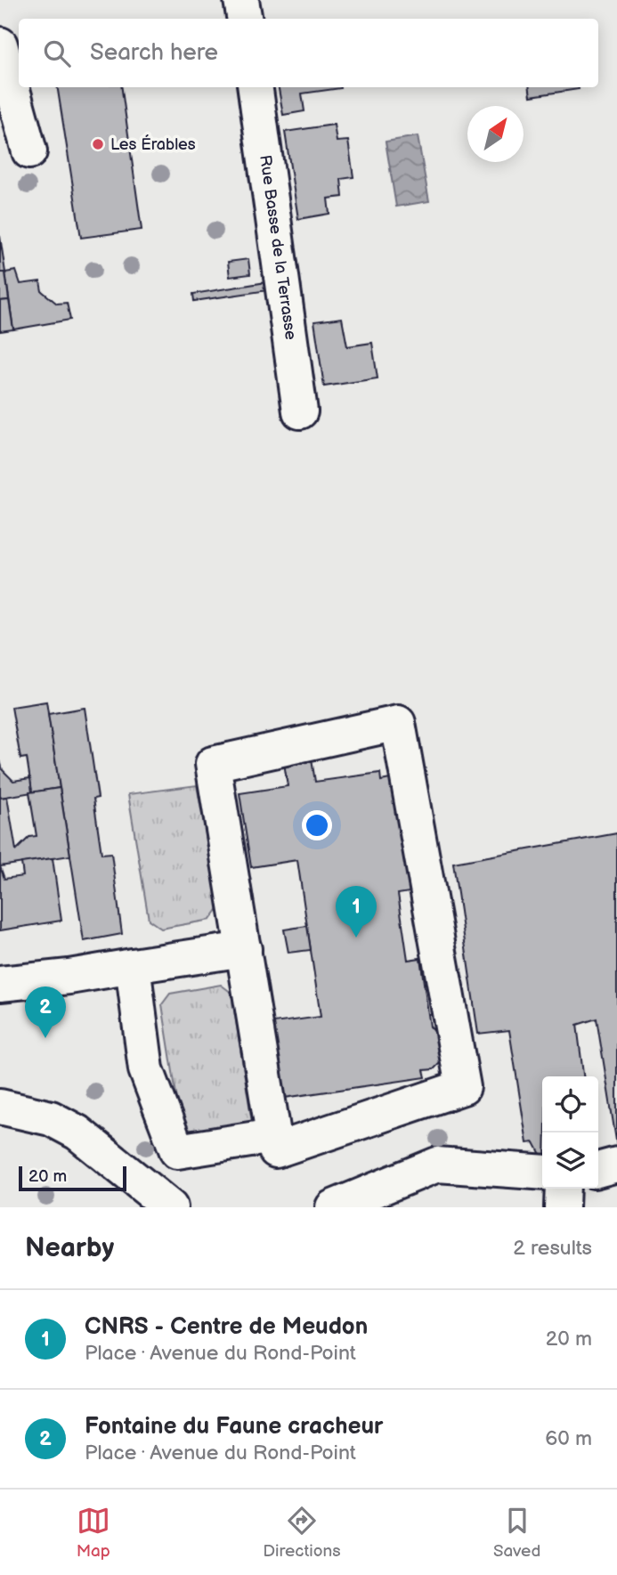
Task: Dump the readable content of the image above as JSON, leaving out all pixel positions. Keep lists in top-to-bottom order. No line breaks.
{"streets":{"street":["Rue Basse de la Terrasse"]},"places":["Les Érables"],"scale_bar":"20 m","north":"top right","page":{"search":"Search here","pins":["1","2"],"scale":"20 m","heading":["Nearby","2 results"],"list":[{"mark":"1","name":"CNRS - Centre de Meudon","note":"Place · Avenue du Rond-Point","value":"20 m"},{"mark":"2","name":"Fontaine du Faune cracheur","note":"Place · Avenue du Rond-Point","value":"60 m"}],"nav":["Map","Directions","Saved"]}}
